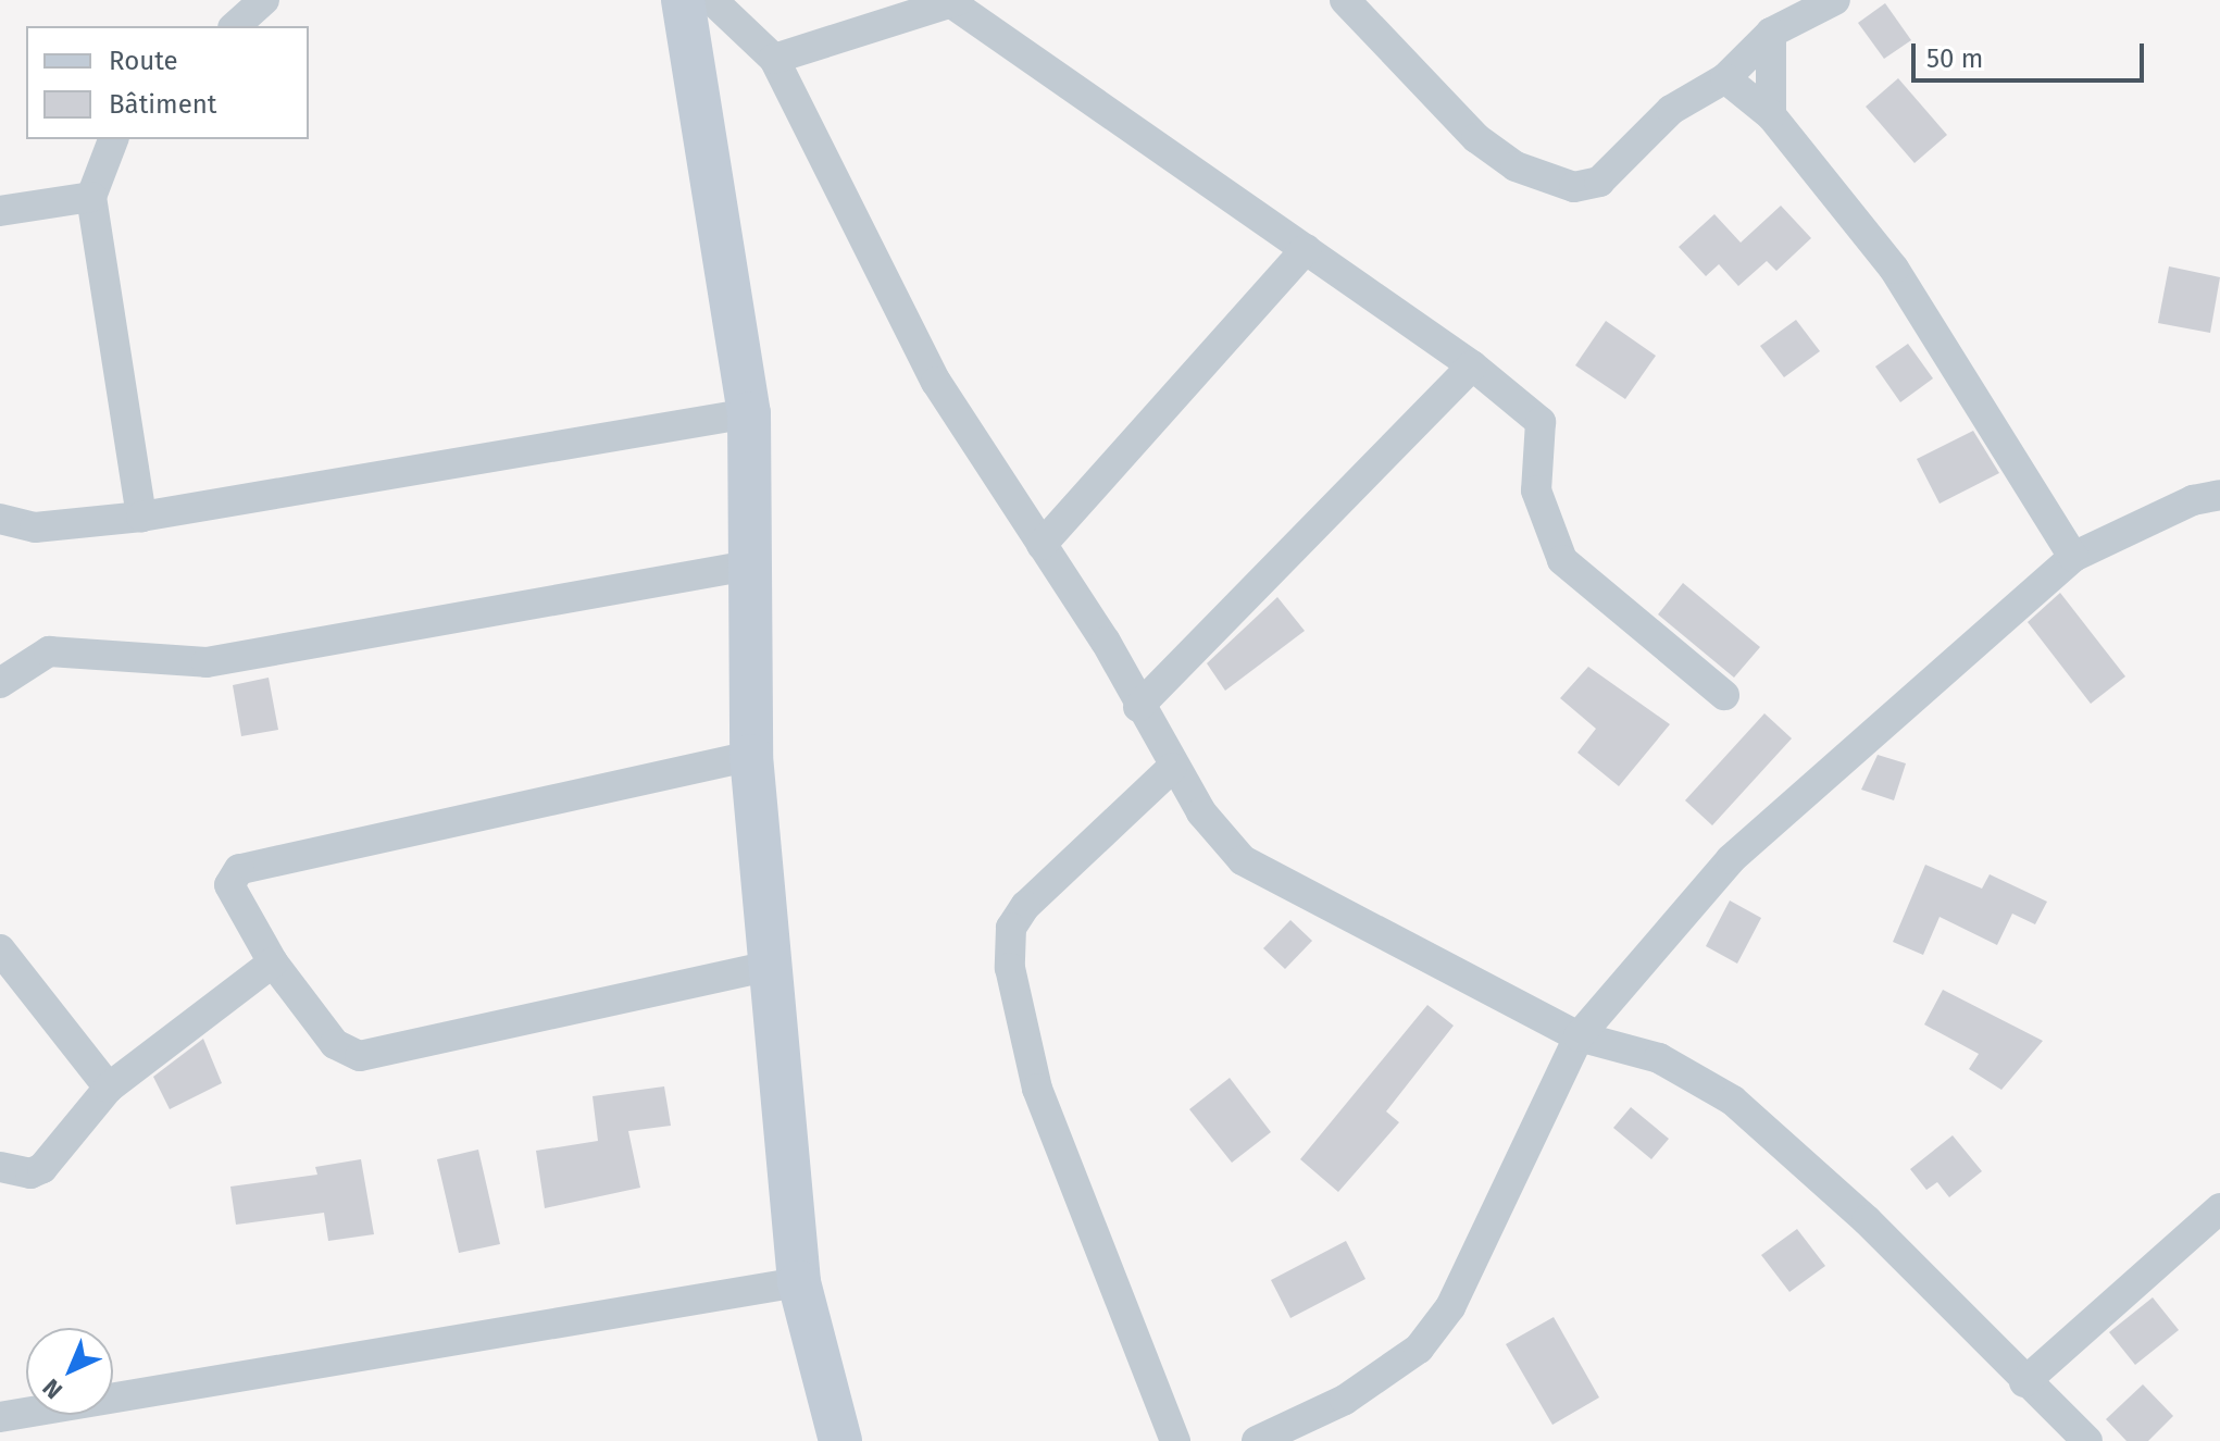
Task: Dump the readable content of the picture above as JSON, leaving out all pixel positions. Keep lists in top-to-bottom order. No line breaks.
{"legend":["Route","Bâtiment"],"scale_bar":"50 m","north":"bottom left"}
